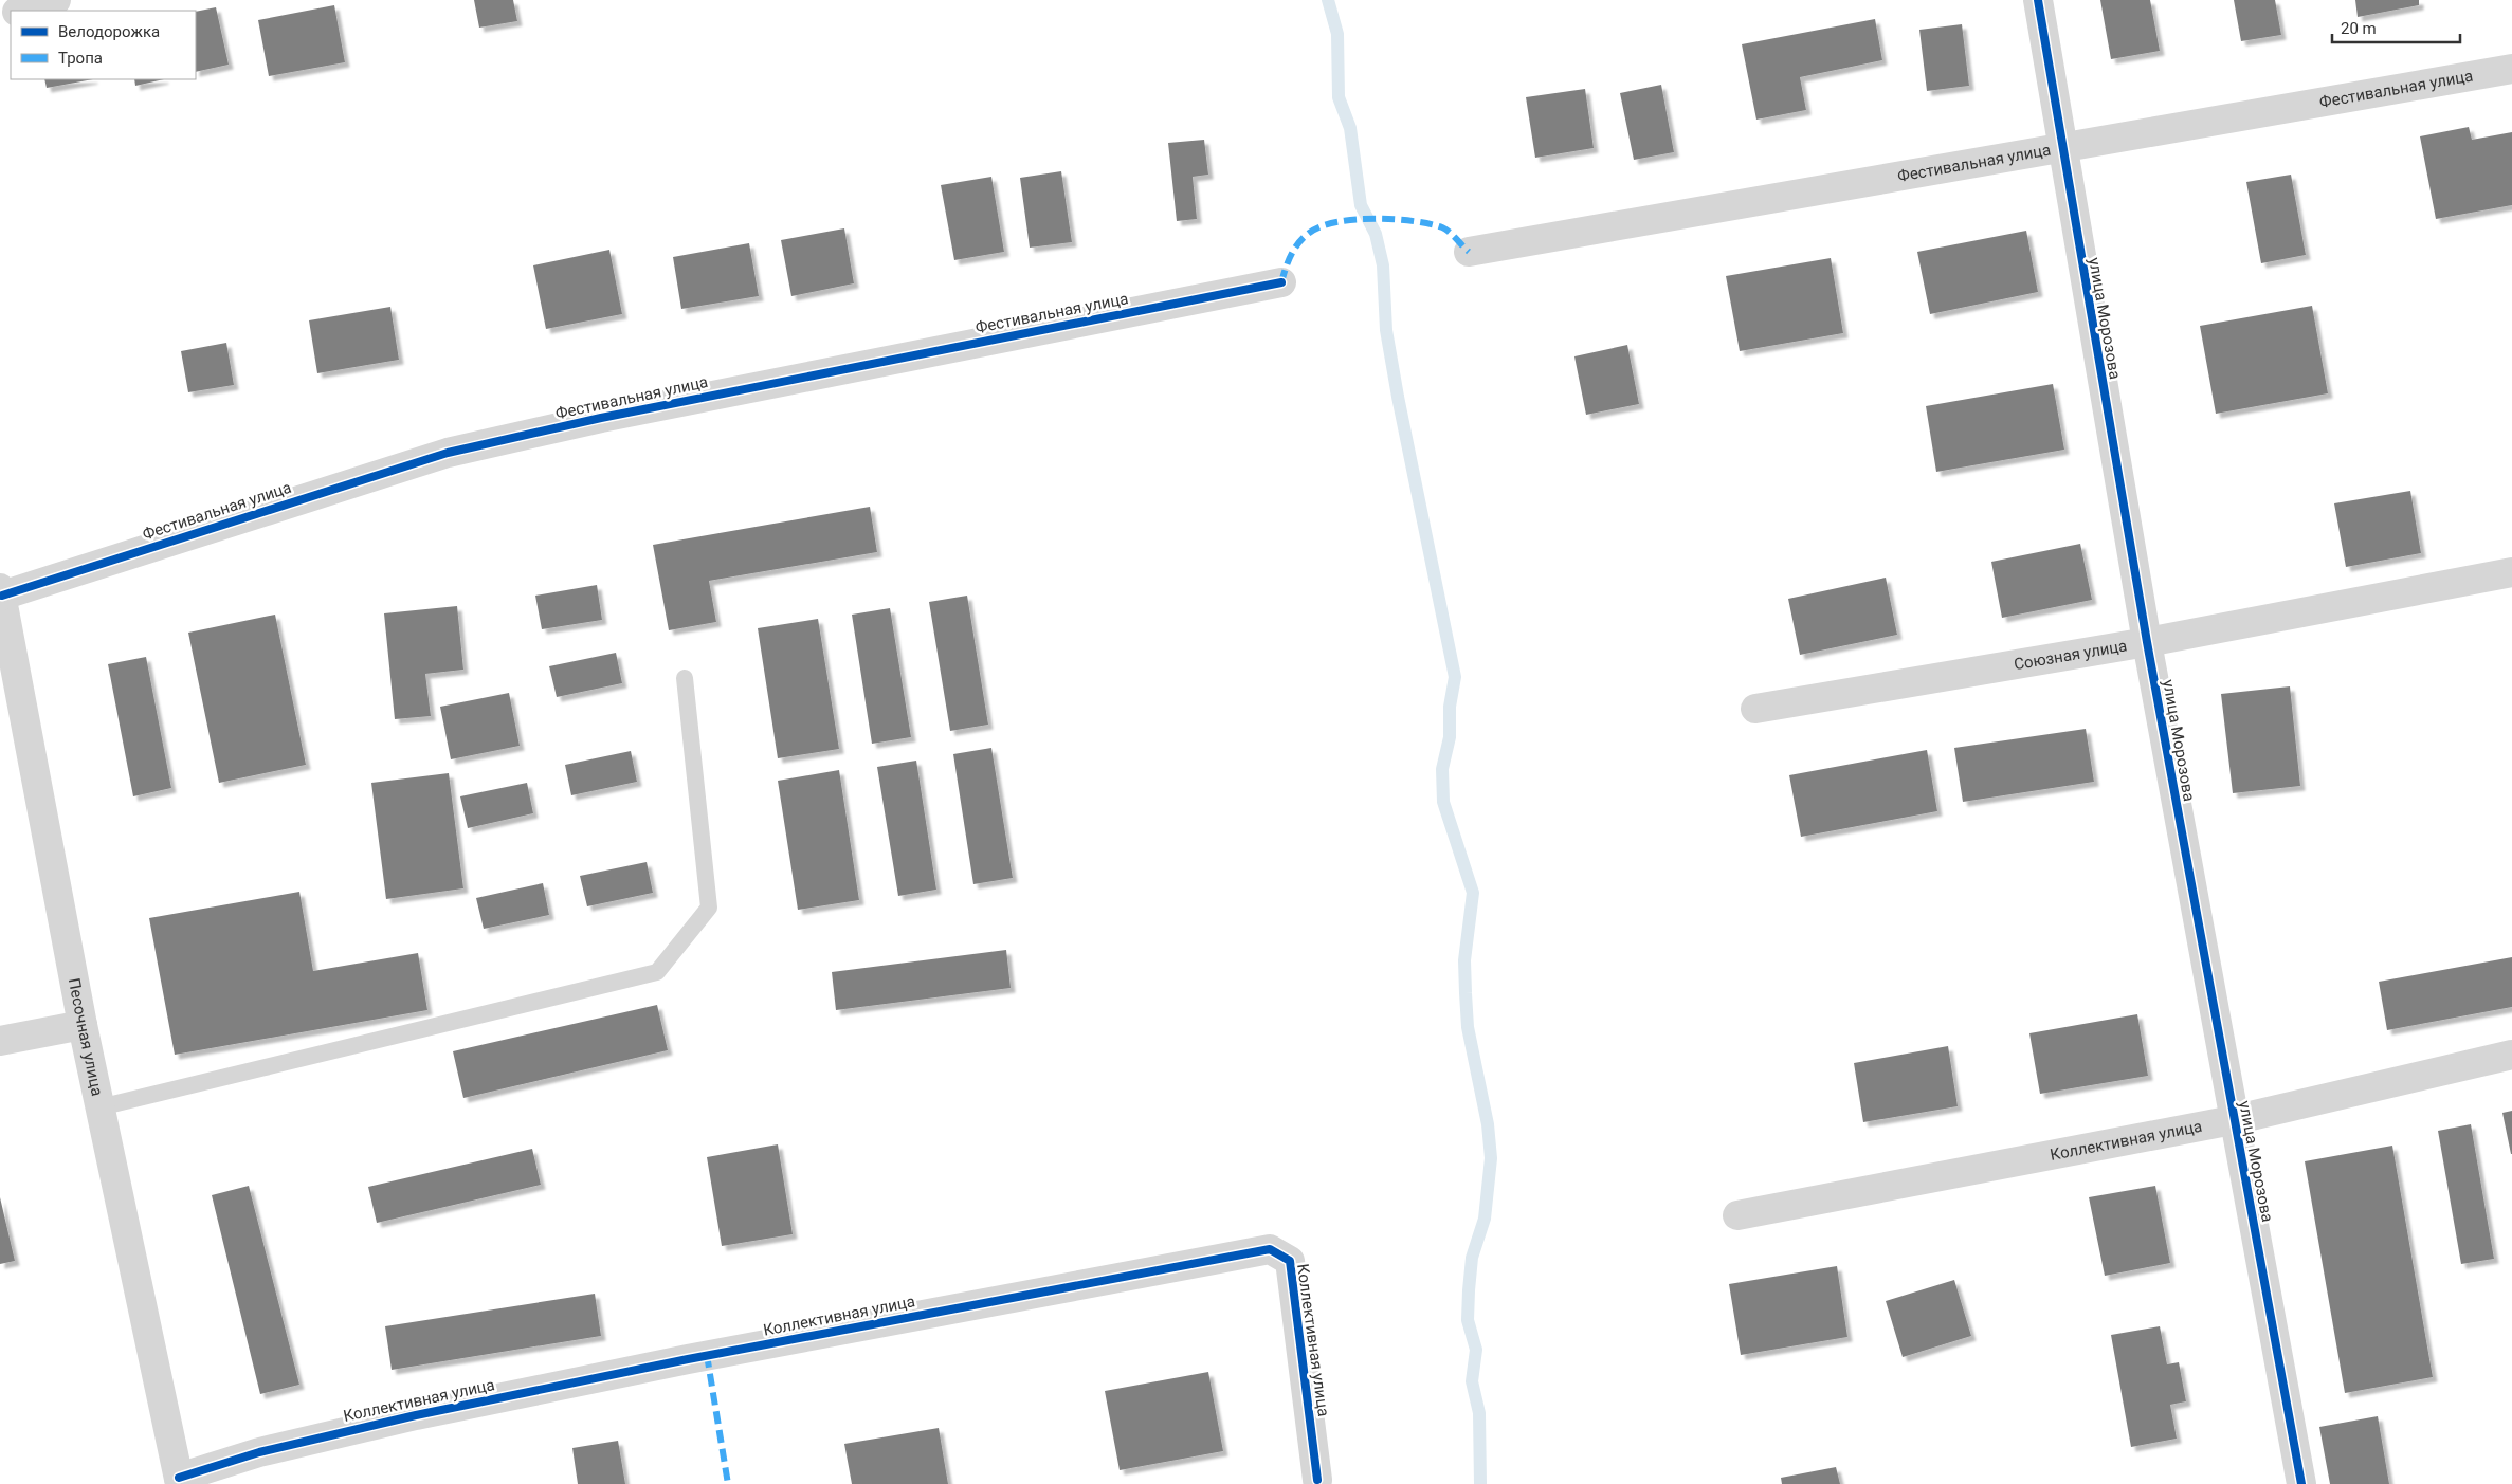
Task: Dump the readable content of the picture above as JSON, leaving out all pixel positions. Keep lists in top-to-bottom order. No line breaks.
{"streets":{"street":["Фестивальная улица","улица Морозова","Союзная улица","Песочная улица","Коллективная улица"]},"crossings":[["Фестивальная улица","улица Морозова"],["Фестивальная улица","Песочная улица"],["улица Морозова","Союзная улица"],["улица Морозова","Коллективная улица"],["Песочная улица","Коллективная улица"]],"legend":["Велодорожка","Тропа"],"scale_bar":"20 m"}
